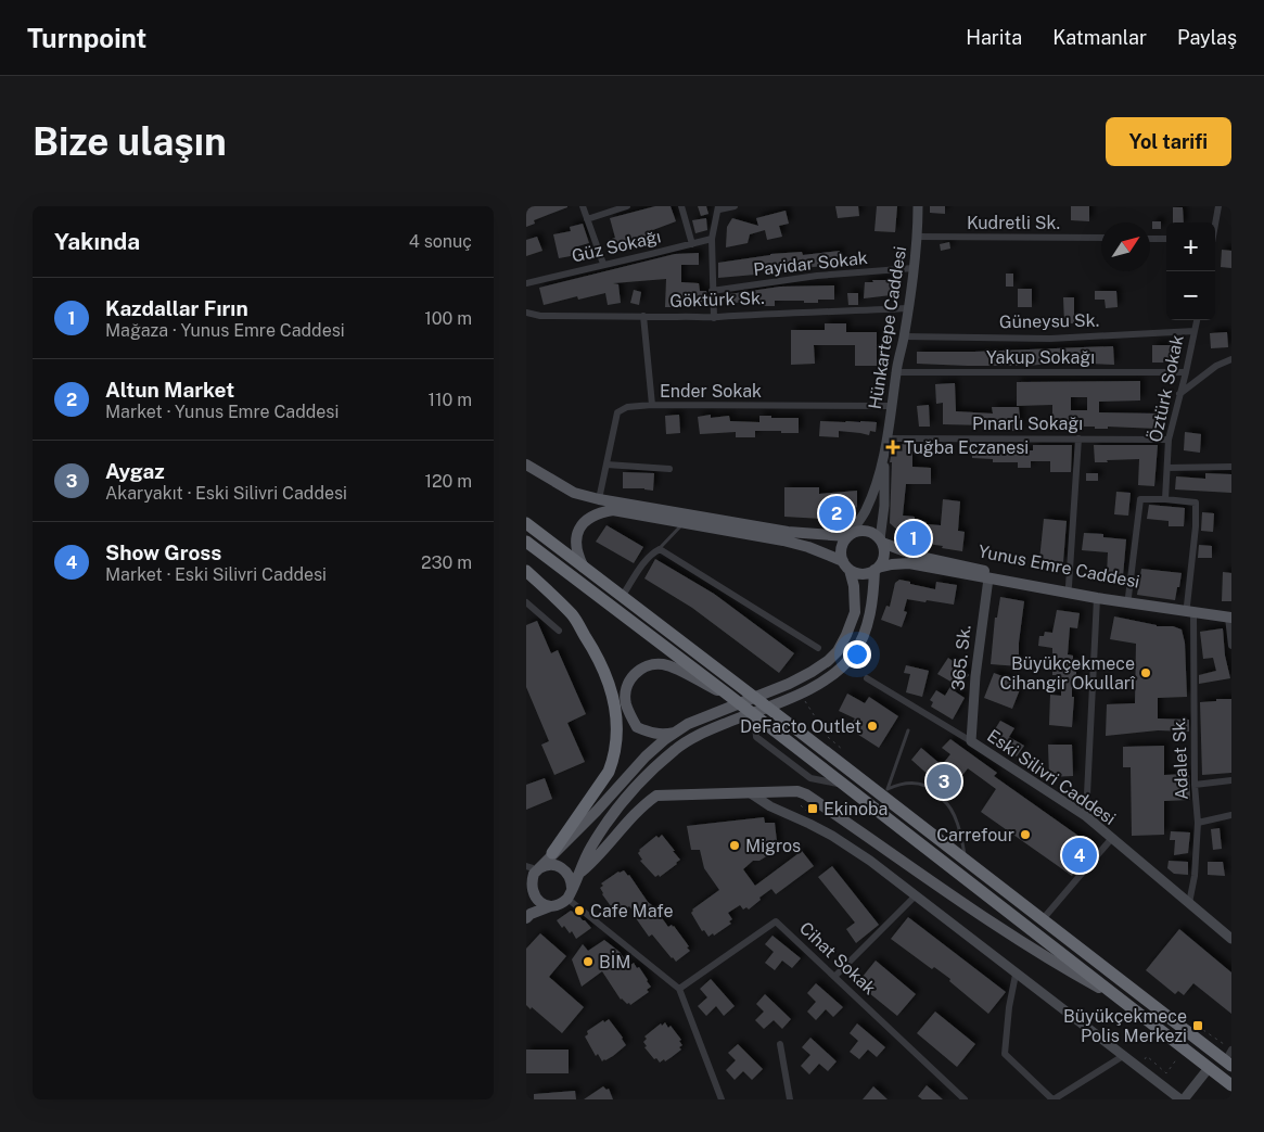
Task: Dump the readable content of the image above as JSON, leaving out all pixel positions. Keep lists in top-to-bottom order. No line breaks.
{"streets":{"main road":["Hünkartepe Caddesi","Yunus Emre Caddesi","365. Sk.","Eski Silivri Caddesi"],"street":["Kudretli Sk.","Güz Sokağı","Payidar Sokak","Göktürk Sk.","Güneysu Sk.","Yakup Sokağı","Öztürk Sokak","Ender Sokak","Pınarlı Sokağı","Adalet Sk.","Cihat Sokak"]},"crossings":[["Kudretli Sk.","Hünkartepe Caddesi"],["Payidar Sokak","Hünkartepe Caddesi"],["Göktürk Sk.","Hünkartepe Caddesi"],["Güneysu Sk.","Hünkartepe Caddesi"],["Güneysu Sk.","Öztürk Sokak"],["Hünkartepe Caddesi","Yakup Sokağı"],["Hünkartepe Caddesi","Ender Sokak"],["Hünkartepe Caddesi","Pınarlı Sokağı"],["Yakup Sokağı","Öztürk Sokak"],["Öztürk Sokak","Pınarlı Sokağı"],["Öztürk Sokak","Adalet Sk."],["Yunus Emre Caddesi","365. Sk."],["Yunus Emre Caddesi","Adalet Sk."],["365. Sk.","Eski Silivri Caddesi"],["Adalet Sk.","Eski Silivri Caddesi"]],"places":{"health":["Tuğba Eczanesi"],"other":["Büyükçekmece Cihangir Okullarî","DeFacto Outlet","Carrefour","Migros","Cafe Mafe","BİM"],"transit":["Ekinoba","Büyükçekmece Polis Merkezi"]},"north":"top right","page":{"header":"Turnpoint","nav":["Harita","Katmanlar","Paylaş"],"buttons":"Yol tarifi","title":"Bize ulaşın","heading":["Yakında","4 sonuç"],"map_buttons":["+","−"],"list":[{"mark":"1","name":"Kazdallar Fırın","note":"Mağaza · Yunus Emre Caddesi","value":"100 m"},{"mark":"2","name":"Altun Market","note":"Market · Yunus Emre Caddesi","value":"110 m"},{"mark":"3","name":"Aygaz","note":"Akaryakıt · Eski Silivri Caddesi","value":"120 m"},{"mark":"4","name":"Show Gross","note":"Market · Eski Silivri Caddesi","value":"230 m"}],"pins":["2","1","3","4"]}}
